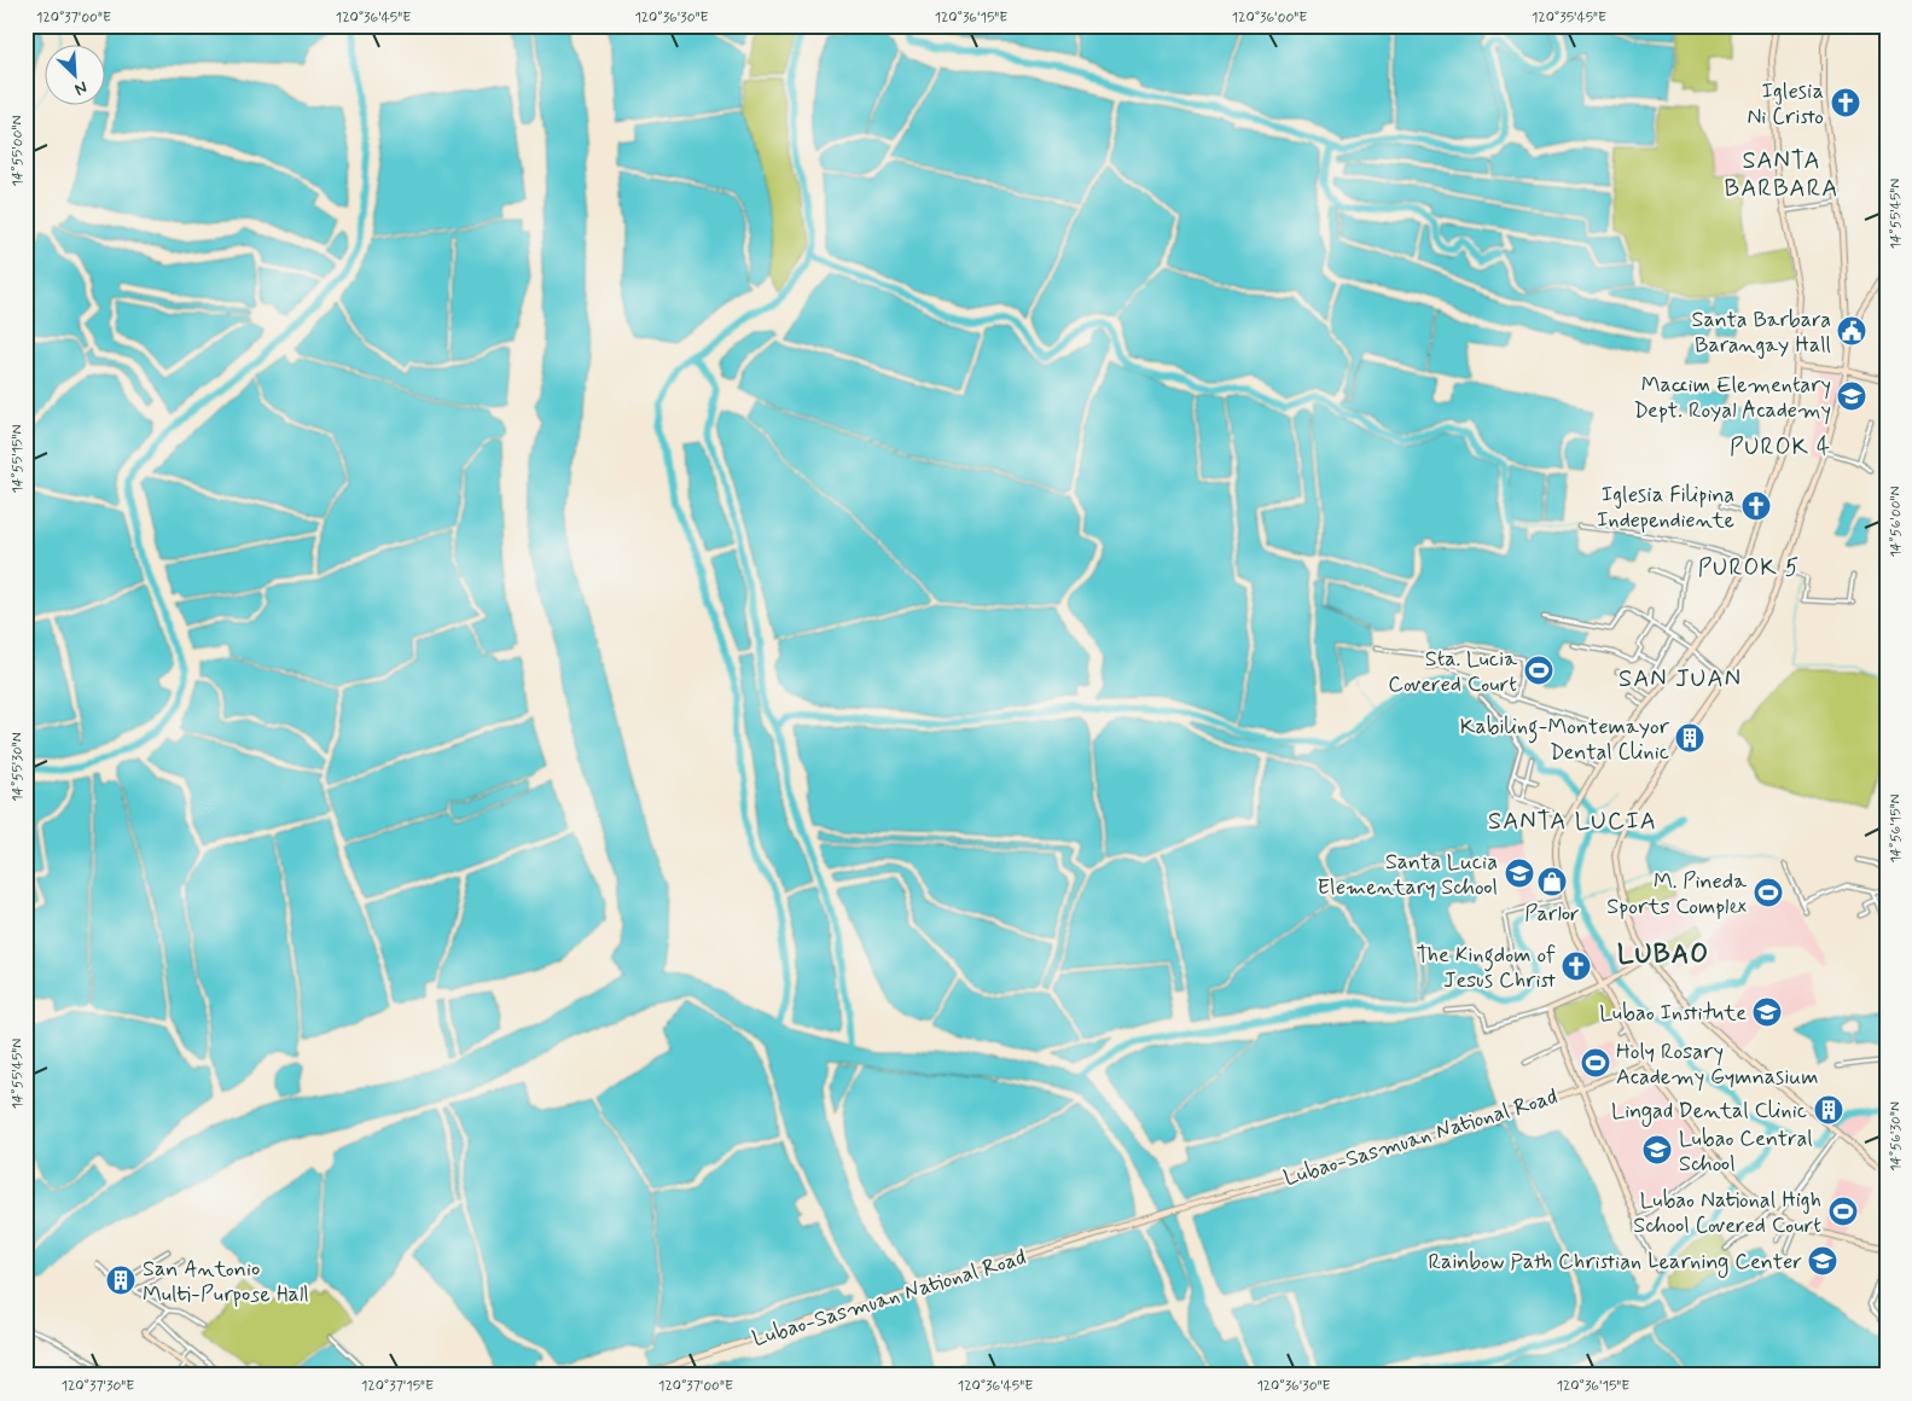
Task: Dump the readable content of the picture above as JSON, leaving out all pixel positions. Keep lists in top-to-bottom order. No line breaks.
{"streets":{"main road":["Lubao-Sasmuan National Road"]},"districts":["SANTA BARBARA","PUROK 4","PUROK 5","SAN JUAN","SANTA LUCIA","LUBAO"],"places":{"church":["Iglesia Ni Cristo","Iglesia Filipina Independiente","The Kingdom of Jesus Christ"],"public building":["Santa Barbara Barangay Hall"],"school or university":["Maccim Elementary Dept. Royal Academy","Santa Lucia Elementary School","Lubao Institute","Lubao Central School","Rainbow Path Christian Learning Center"],"sports":["Sta. Lucia Covered Court","M. Pineda Sports Complex","Holy Rosary Academy Gymnasium","Lubao National High School Covered Court"],"building":["Kabiling-Montemayor Dental Clinic","Lingad Dental Clinic","San Antonio Multi-Purpose Hall"],"shop":["Parlor"]},"north":"bottom right","coordinates":["120°37'00\"E","120°36'45\"E","120°36'30\"E","120°36'15\"E","120°36'00\"E","120°35'45\"E","14°55'00\"N","14°55'45\"N","14°55'15\"N","14°56'00\"N","14°55'30\"N","14°56'15\"N","14°56'30\"N","120°37'30\"E","120°37'15\"E"]}
